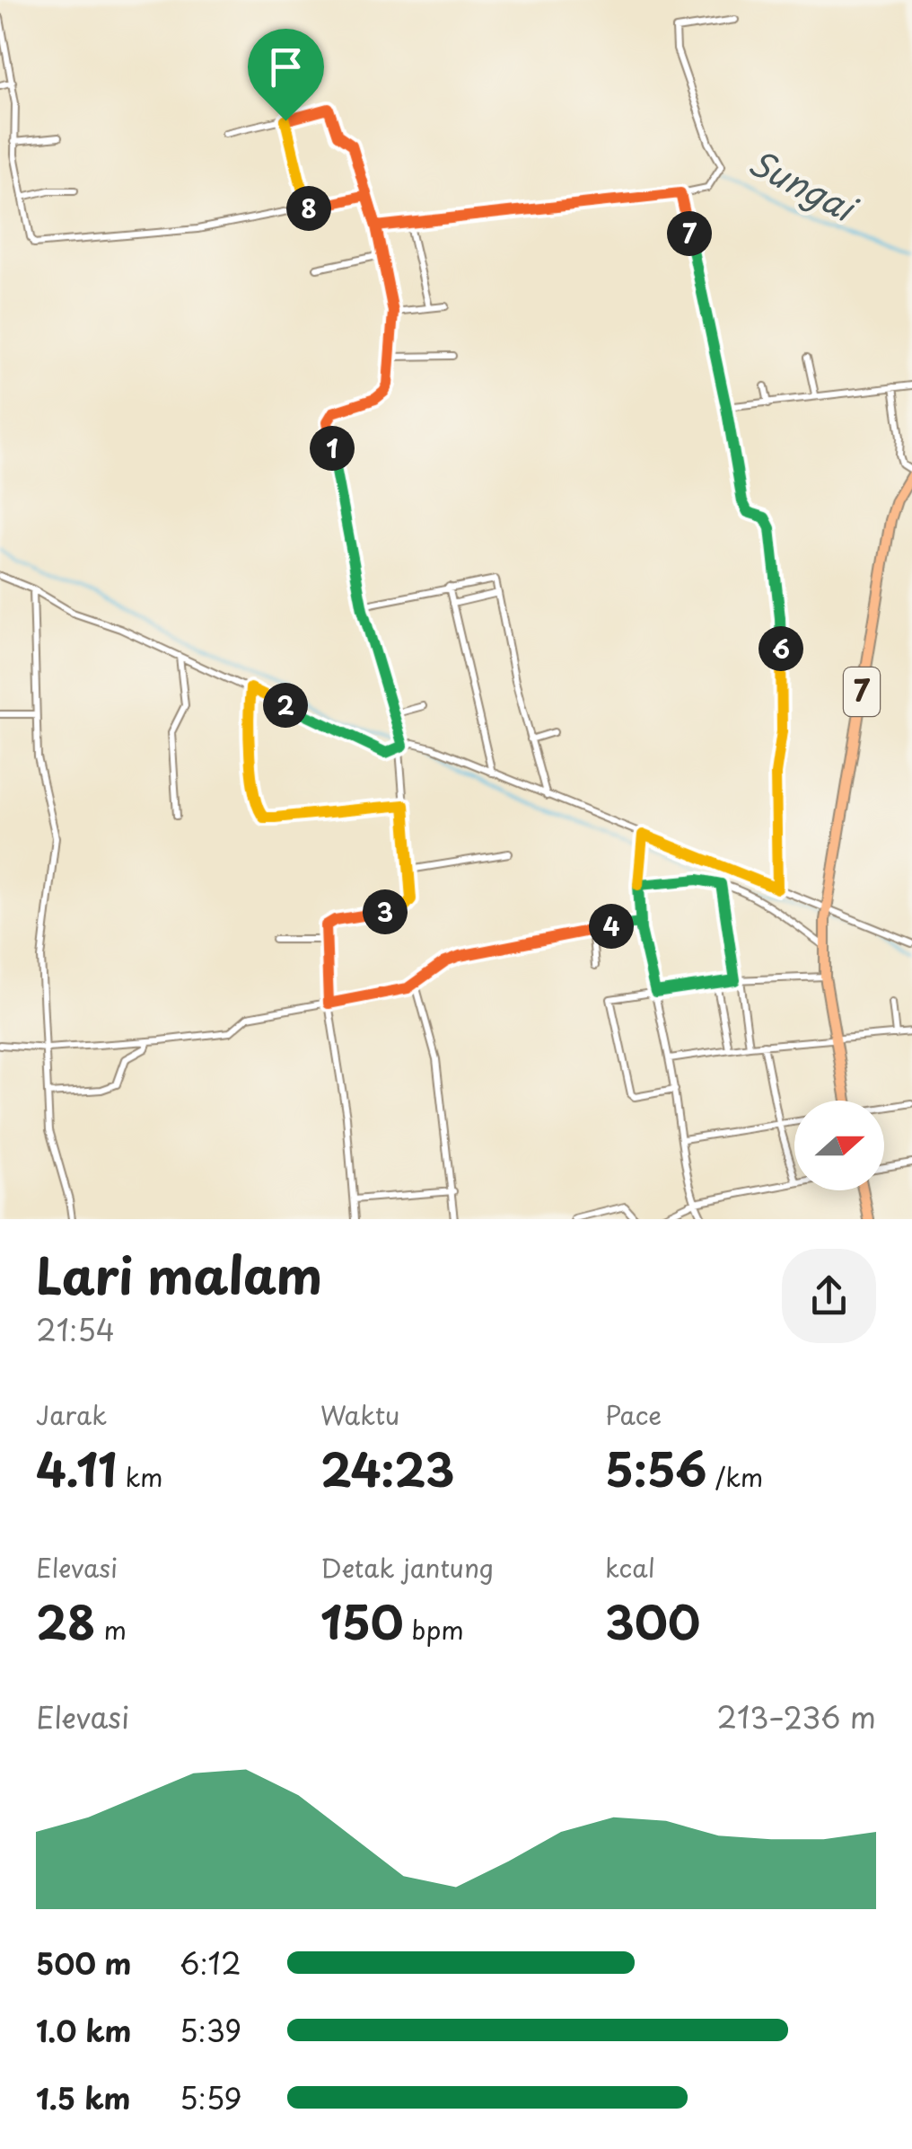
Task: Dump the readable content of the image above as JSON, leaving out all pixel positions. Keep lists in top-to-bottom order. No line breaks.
{"streets":{"highway":["7"]},"water":["Sungai"],"north":"right","page":{"pins":["8","7","1","6","2","3","4"],"heading":["Lari malam","21:54"],"stats":[["Jarak","4.11 km"],["Waktu","24:23"],["Pace","5:56 /km"],["Elevasi","28 m"],["Detak jantung","150 bpm"],["kcal","300"]],"chart":["Elevasi","213–236 m"],"list":[{"name":"500 m","note":"6:12"},{"name":"1.0 km","note":"5:39"},{"name":"1.5 km","note":"5:59"}]}}
